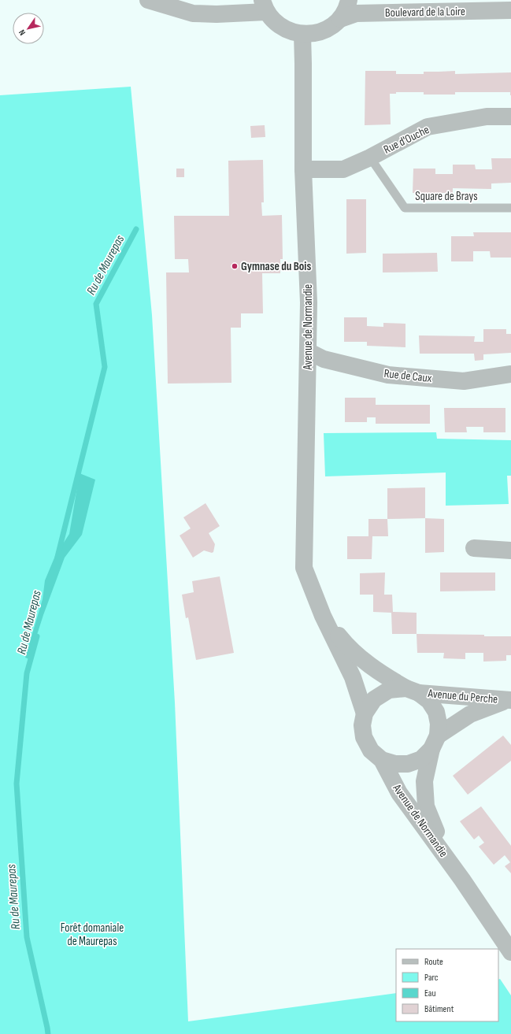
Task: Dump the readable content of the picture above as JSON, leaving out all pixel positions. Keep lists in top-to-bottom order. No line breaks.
{"streets":{"street":["Boulevard de la Loire","Rue d'Ouche","Avenue de Normandie","Rue de Caux","Avenue du Perche"],"lane":["Square de Brays"]},"crossings":[["Rue d'Ouche","Square de Brays"],["Rue d'Ouche","Avenue de Normandie"],["Avenue de Normandie","Rue de Caux"],["Avenue de Normandie","Avenue du Perche"]],"water":["Ru de Maurepas"],"parks":["Forêt domaniale de Maurepas"],"places":["Gymnase du Bois"],"legend":["Route","Parc","Eau","Bâtiment"],"north":"bottom left"}
